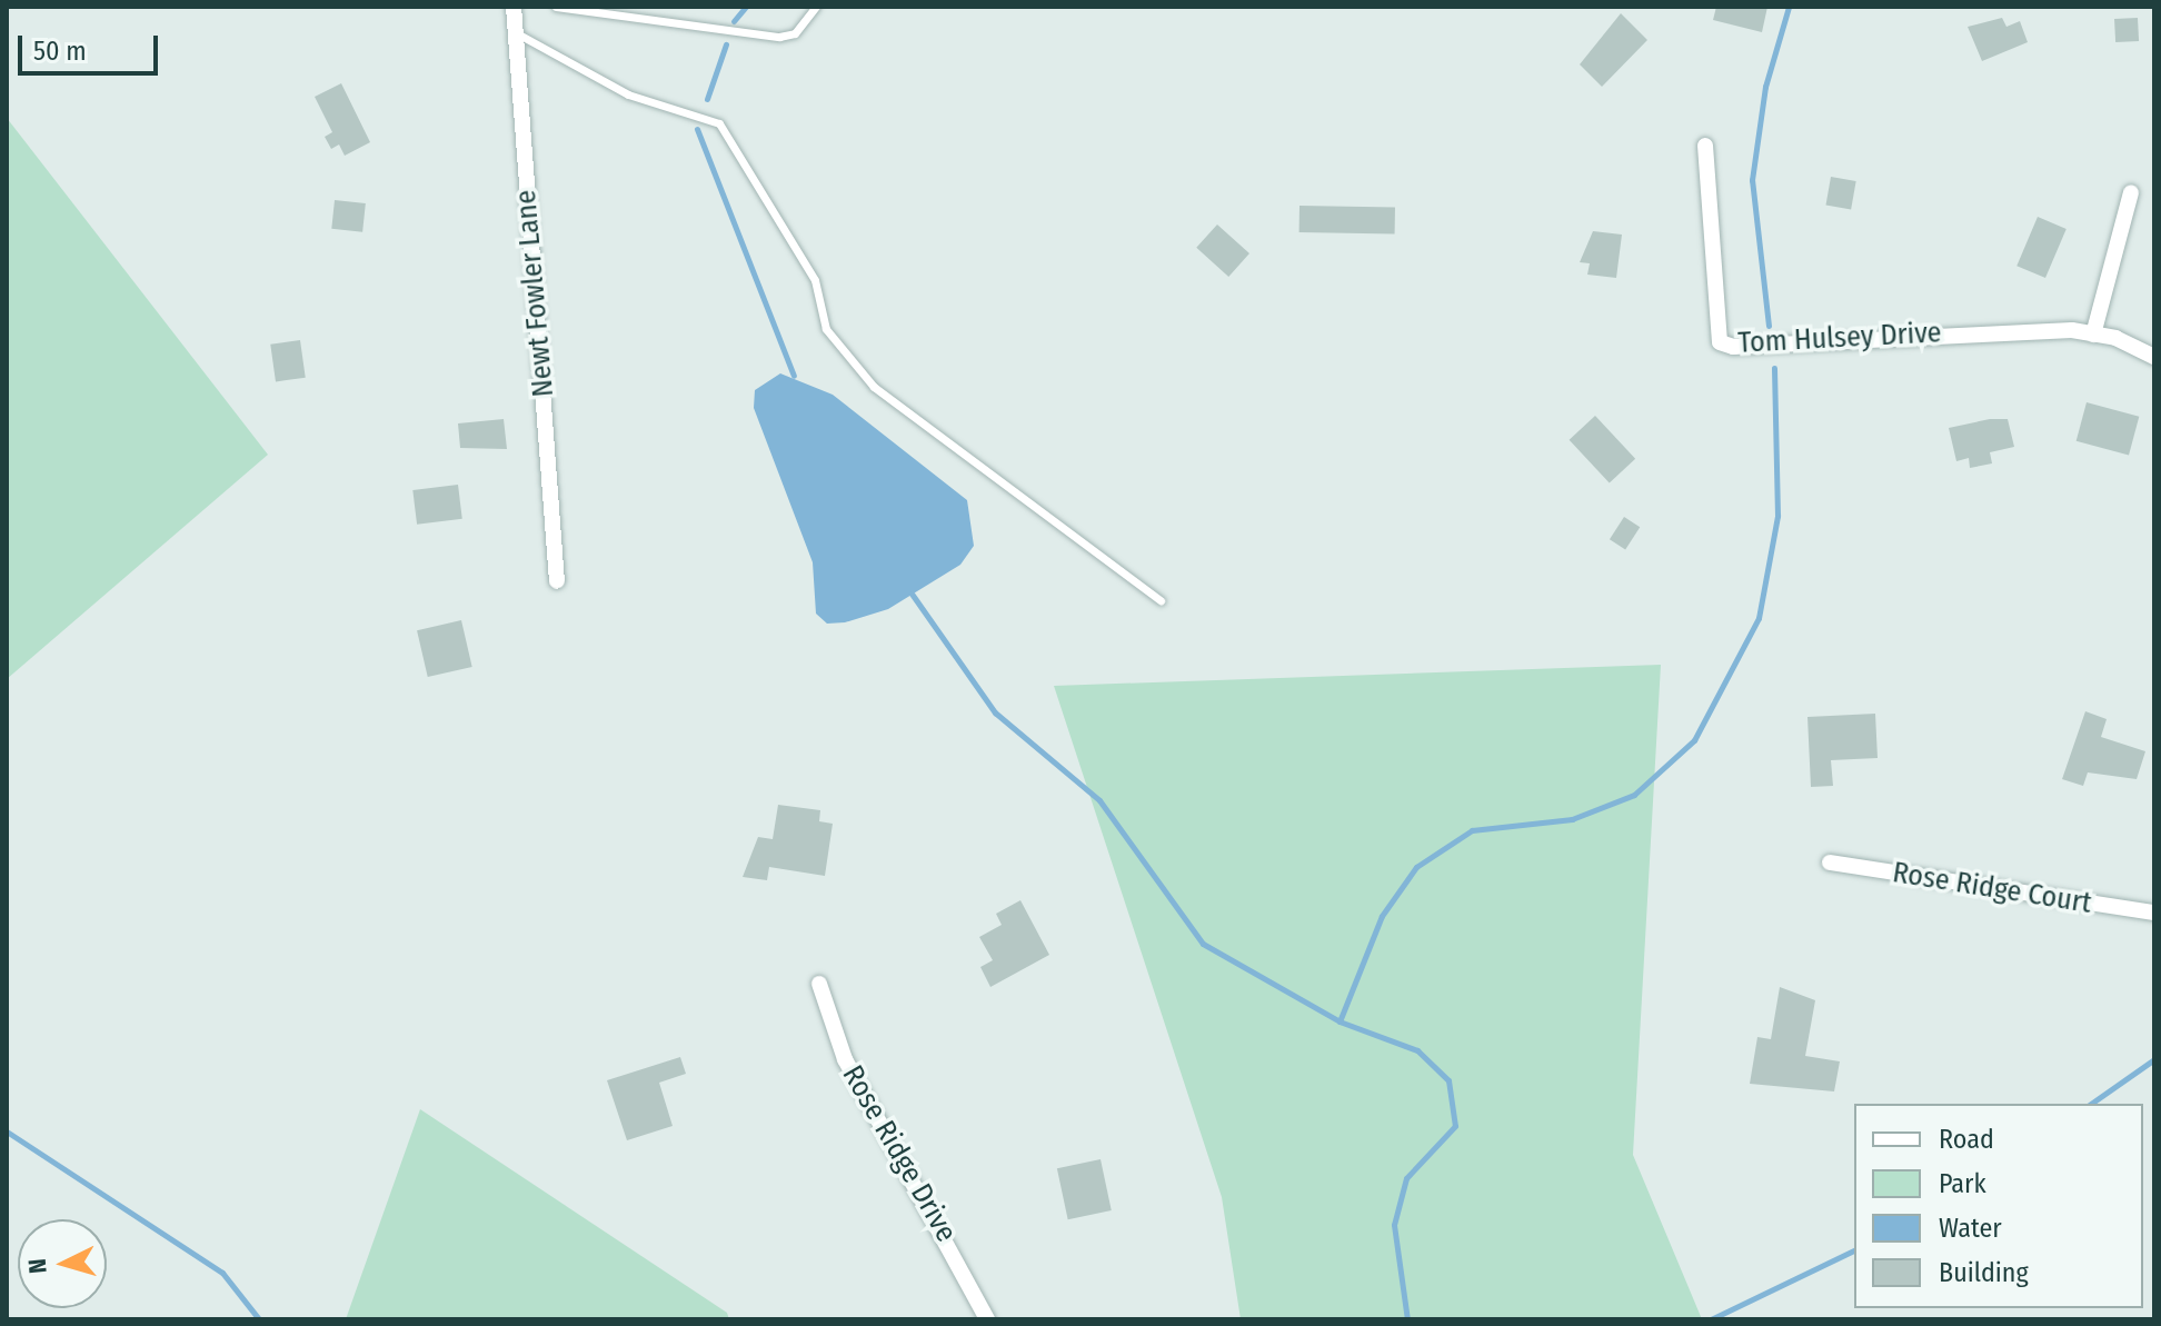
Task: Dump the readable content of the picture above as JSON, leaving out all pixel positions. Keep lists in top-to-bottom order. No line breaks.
{"streets":{"street":["Newt Fowler Lane","Tom Hulsey Drive","Rose Ridge Court","Rose Ridge Drive"]},"legend":["Road","Park","Water","Building"],"scale_bar":"50 m","north":"left"}
